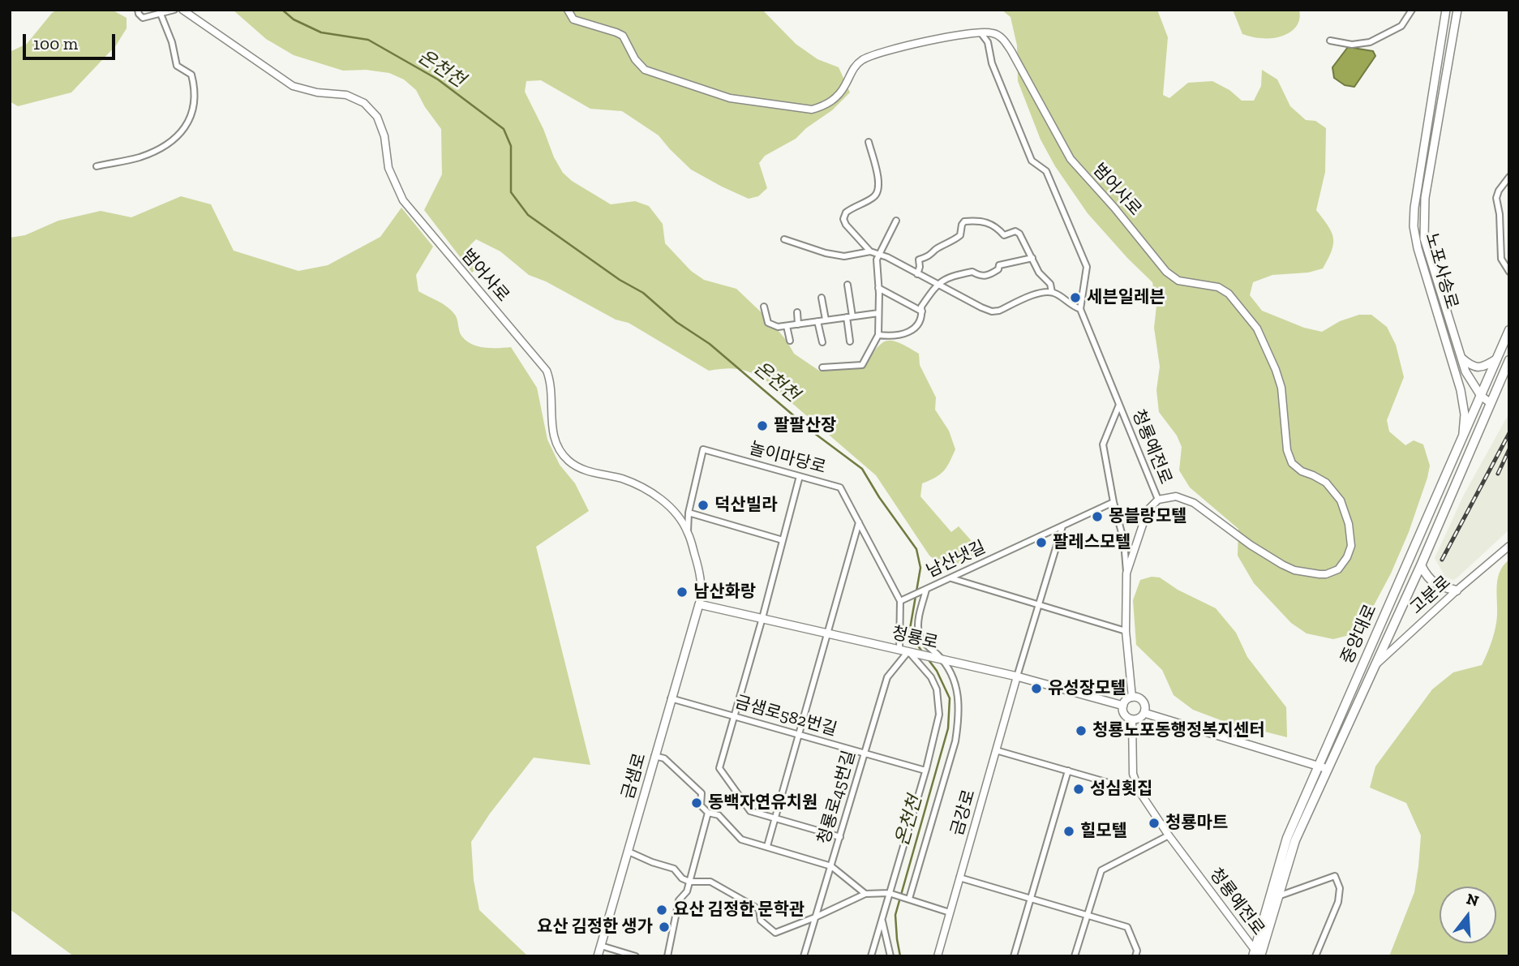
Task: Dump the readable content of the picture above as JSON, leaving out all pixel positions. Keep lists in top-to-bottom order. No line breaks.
{"streets":{"main road":["노포사송로","중앙대로","청룡로","금샘로"],"street":["범어사로","청룡예전로","놀이마당로","남산냇길","고분로","금샘로582번길","청룡로45번길","금강로"]},"crossings":[["범어사로","청룡예전로"],["범어사로","놀이마당로"],["범어사로","청룡로"],["범어사로","금샘로"],["노포사송로","중앙대로"],["청룡예전로","중앙대로"],["청룡예전로","청룡로"],["놀이마당로","청룡로"],["놀이마당로","청룡로45번길"],["남산냇길","청룡로"],["고분로","중앙대로"],["청룡로","금샘로"],["청룡로","청룡로45번길"],["청룡로","금강로"],["금샘로582번길","금샘로"],["금샘로582번길","청룡로45번길"]],"water":["온천천"],"places":["세븐일레븐","팔팔산장","덕산빌라","몽블랑모텔","팔레스모텔","남산화랑","유성장모텔","청룡노포동행정복지센터","성심횟집","동백자연유치원","청룡마트","힐모텔","요산 김정한 문학관","요산 김정한 생가"],"scale_bar":"100 m","north":"top"}
